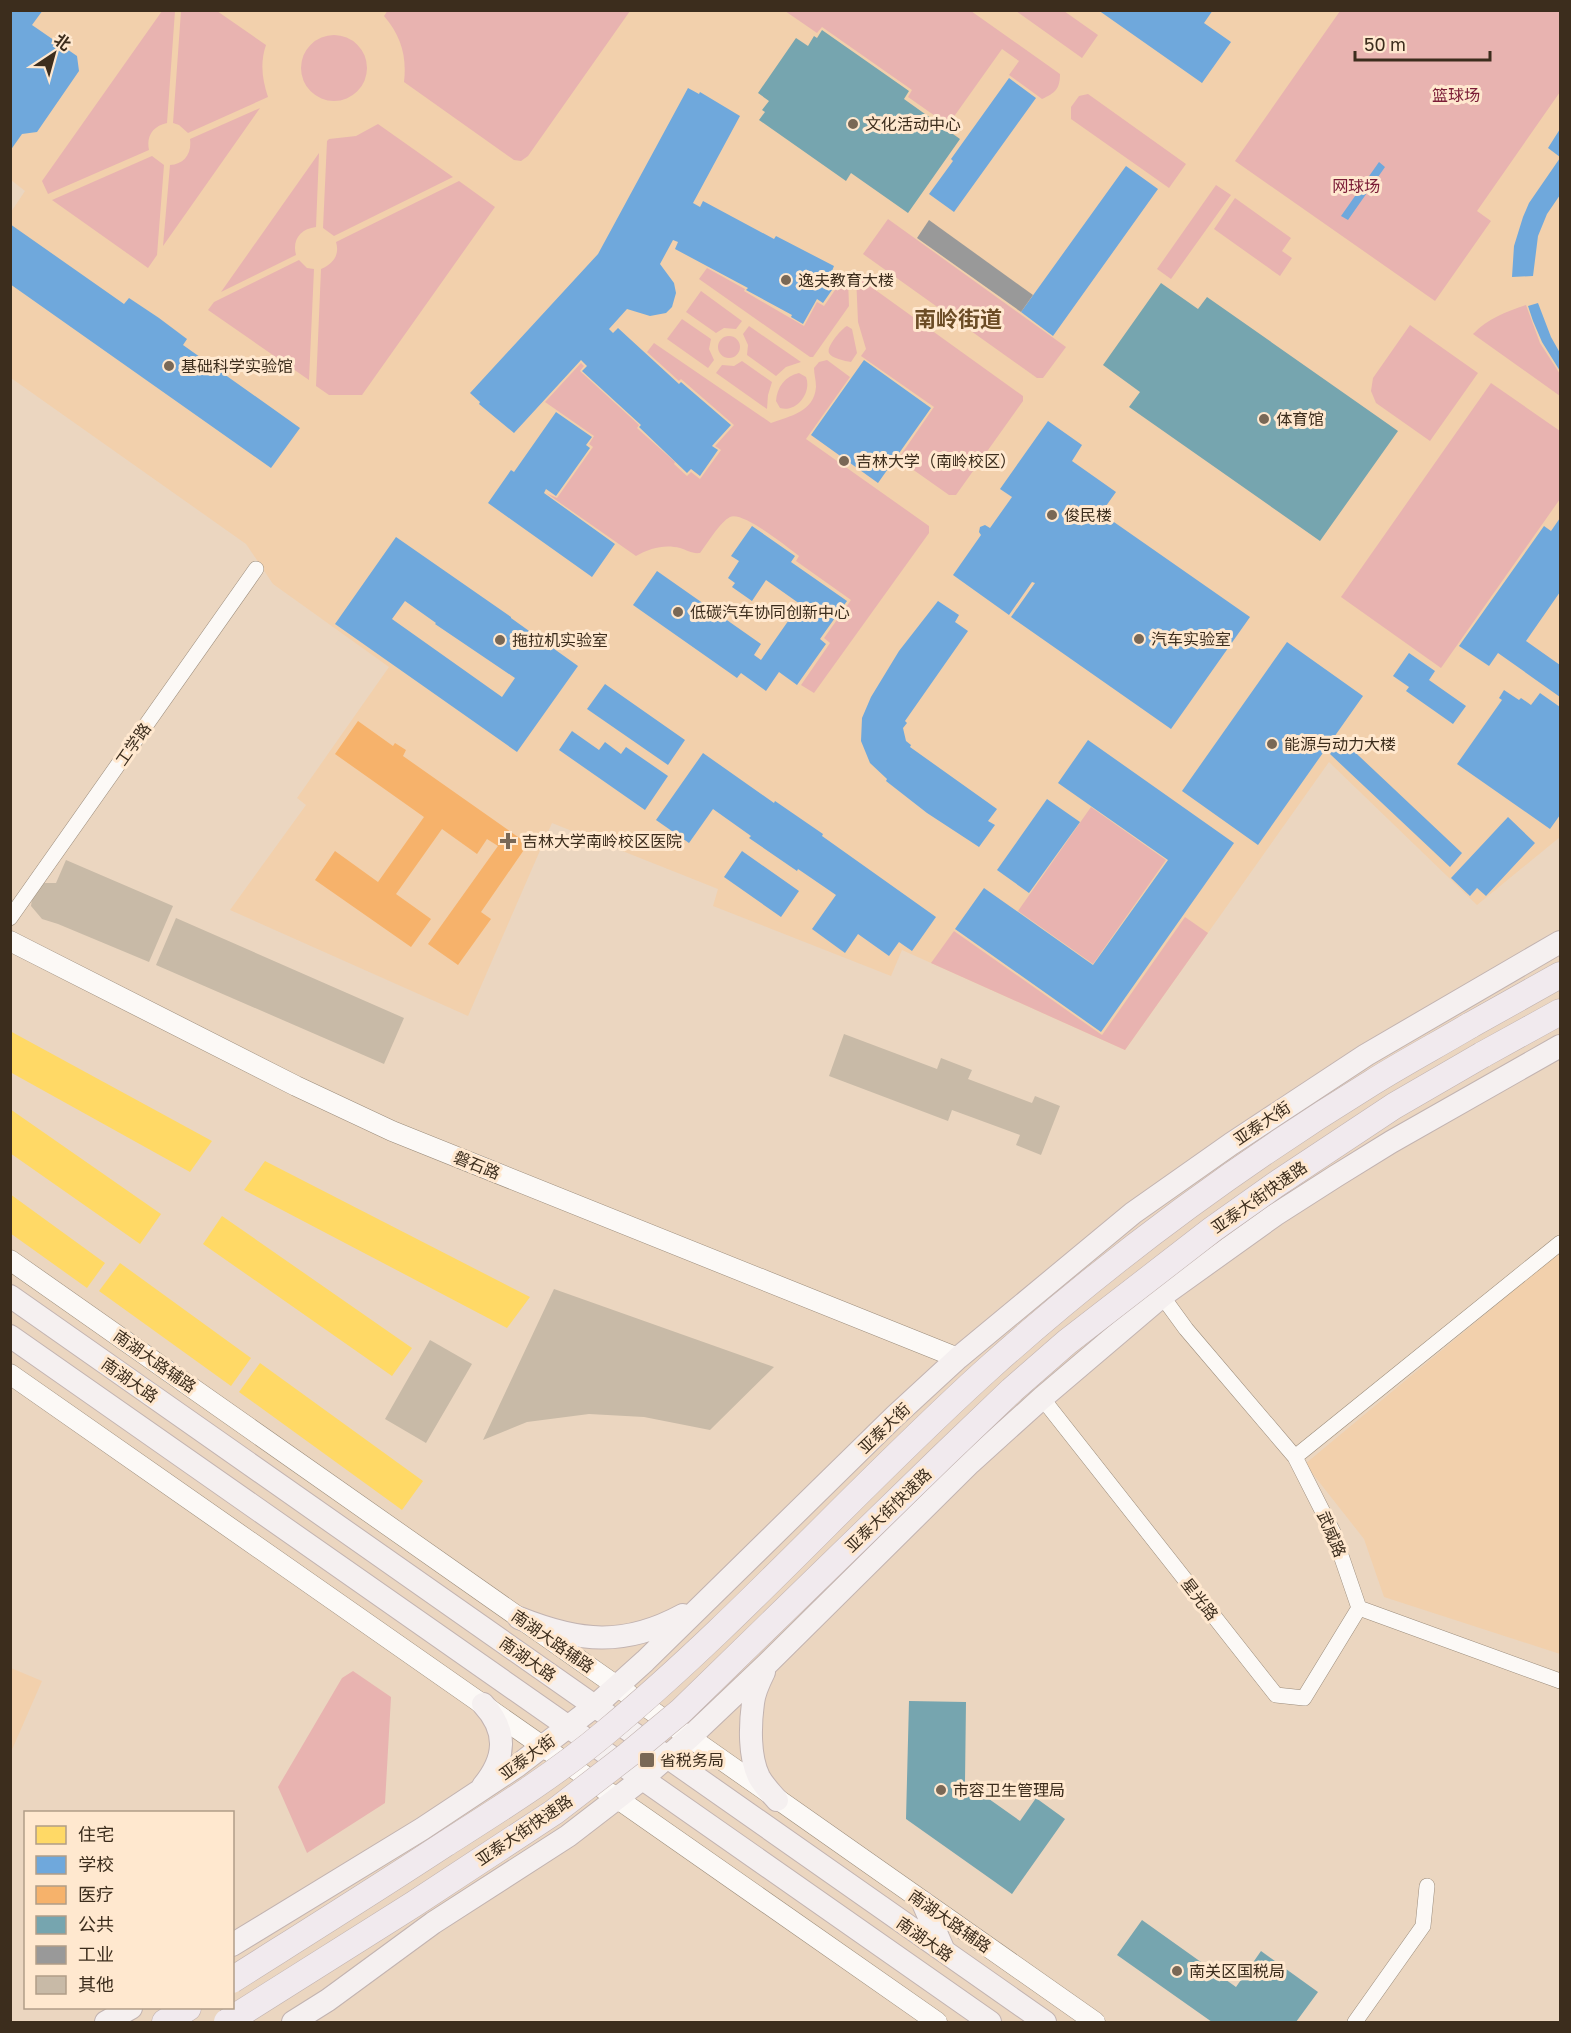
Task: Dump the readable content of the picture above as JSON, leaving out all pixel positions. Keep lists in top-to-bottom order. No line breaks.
{"streets":{"highway":["亚泰大街快速路"],"main road":["亚泰大街","南湖大路"],"street":["工学路","磐石路","南湖大路辅路","武威路","星光路"]},"crossings":[["亚泰大街","磐石路"],["亚泰大街","南湖大路辅路"],["亚泰大街","南湖大路"],["武威路","星光路"]],"districts":["南岭街道"],"parks":["篮球场","网球场"],"places":{"other":["文化活动中心","逸夫教育大楼","基础科学实验馆","体育馆","吉林大学（南岭校区）","俊民楼","低碳汽车协同创新中心","汽车实验室","拖拉机实验室","能源与动力大楼","市容卫生管理局","南关区国税局"],"health":["吉林大学南岭校区医院"],"transit":["省税务局"]},"legend":["住宅","学校","医疗","公共","工业","其他"],"scale_bar":"50 m","north":"top right"}
